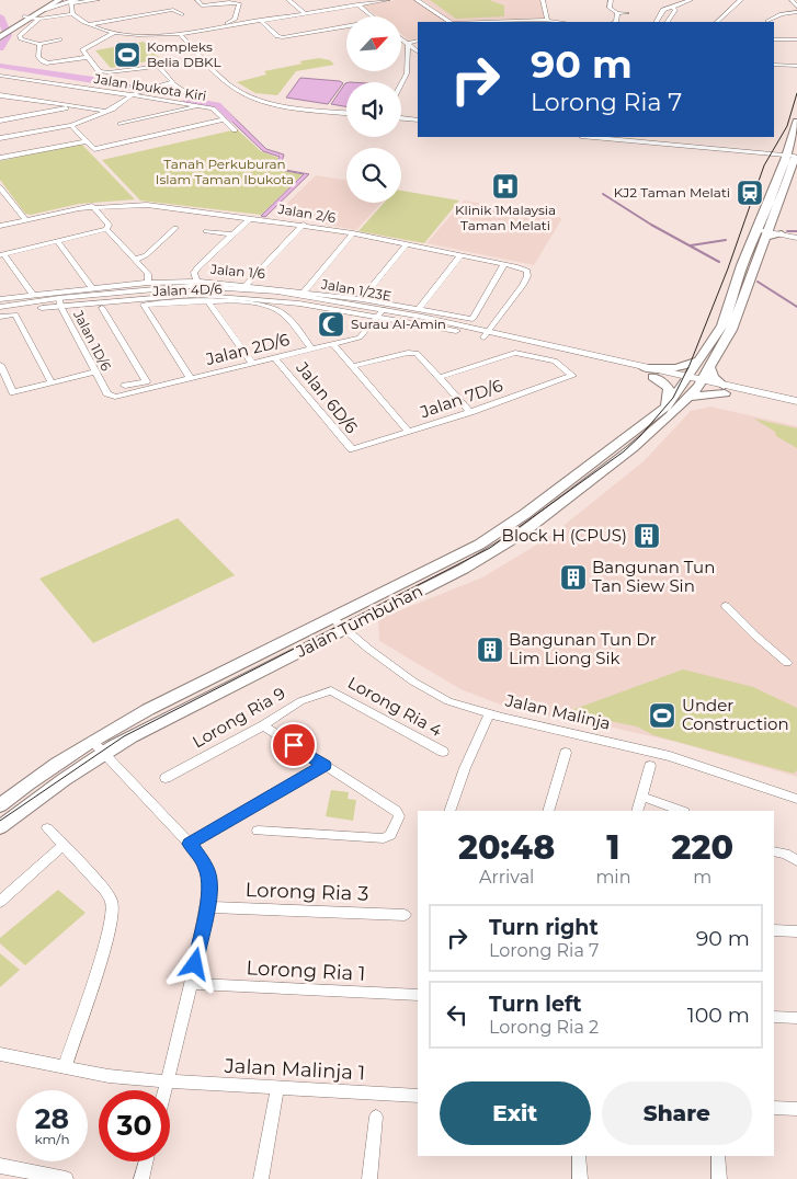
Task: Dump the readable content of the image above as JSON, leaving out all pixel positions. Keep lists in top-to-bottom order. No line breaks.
{"streets":{"main road":["Jalan Tumbuhan"],"street":["Jalan Ibukota Kiri","Jalan 2/6","Jalan 1/6","Jalan 4D/6","Jalan 1/23E","Jalan 1D/6","Jalan 2D/6","Jalan 6D/6","Jalan 7D/6","Lorong Ria 4","Jalan Malinja","Lorong Ria 9","Lorong Ria 3","Lorong Ria 1","Jalan Malinja 1"]},"crossings":[["Jalan 2/6","Jalan 1/6"],["Jalan 2/6","Jalan 1/23E"],["Jalan 4D/6","Jalan 2D/6"],["Jalan 1/23E","Jalan 1D/6"],["Jalan 1/23E","Jalan 2D/6"],["Jalan 1/23E","Jalan Tumbuhan"],["Jalan 1D/6","Jalan 2D/6"],["Jalan 2D/6","Jalan 6D/6"],["Jalan 6D/6","Jalan 7D/6"],["Jalan Tumbuhan","Jalan Malinja"],["Lorong Ria 4","Lorong Ria 9"]],"parks":["Tanah Perkuburan Islam Taman Ibukota"],"places":{"sports":["Kompleks Belia DBKL","Under Construction"],"hospital":["Klinik 1Malaysia Taman Melati"],"station":["KJ2 Taman Melati"],"mosque":["Surau Al-Amin"],"building":["Block H (CPUS)","Bangunan Tun Tan Siew Sin","Bangunan Tun Dr Lim Liong Sik"]},"north":"top right","page":{"turn":["90 m","Lorong Ria 7"],"eta":["20:48","Arrival","1","min","220","m"],"list":[{"name":"Turn right","note":"Lorong Ria 7","value":"90 m"},{"name":"Turn left","note":"Lorong Ria 2","value":"100 m"}],"buttons":["Exit","Share"],"speed":"28 km/h","limit":"30"}}
